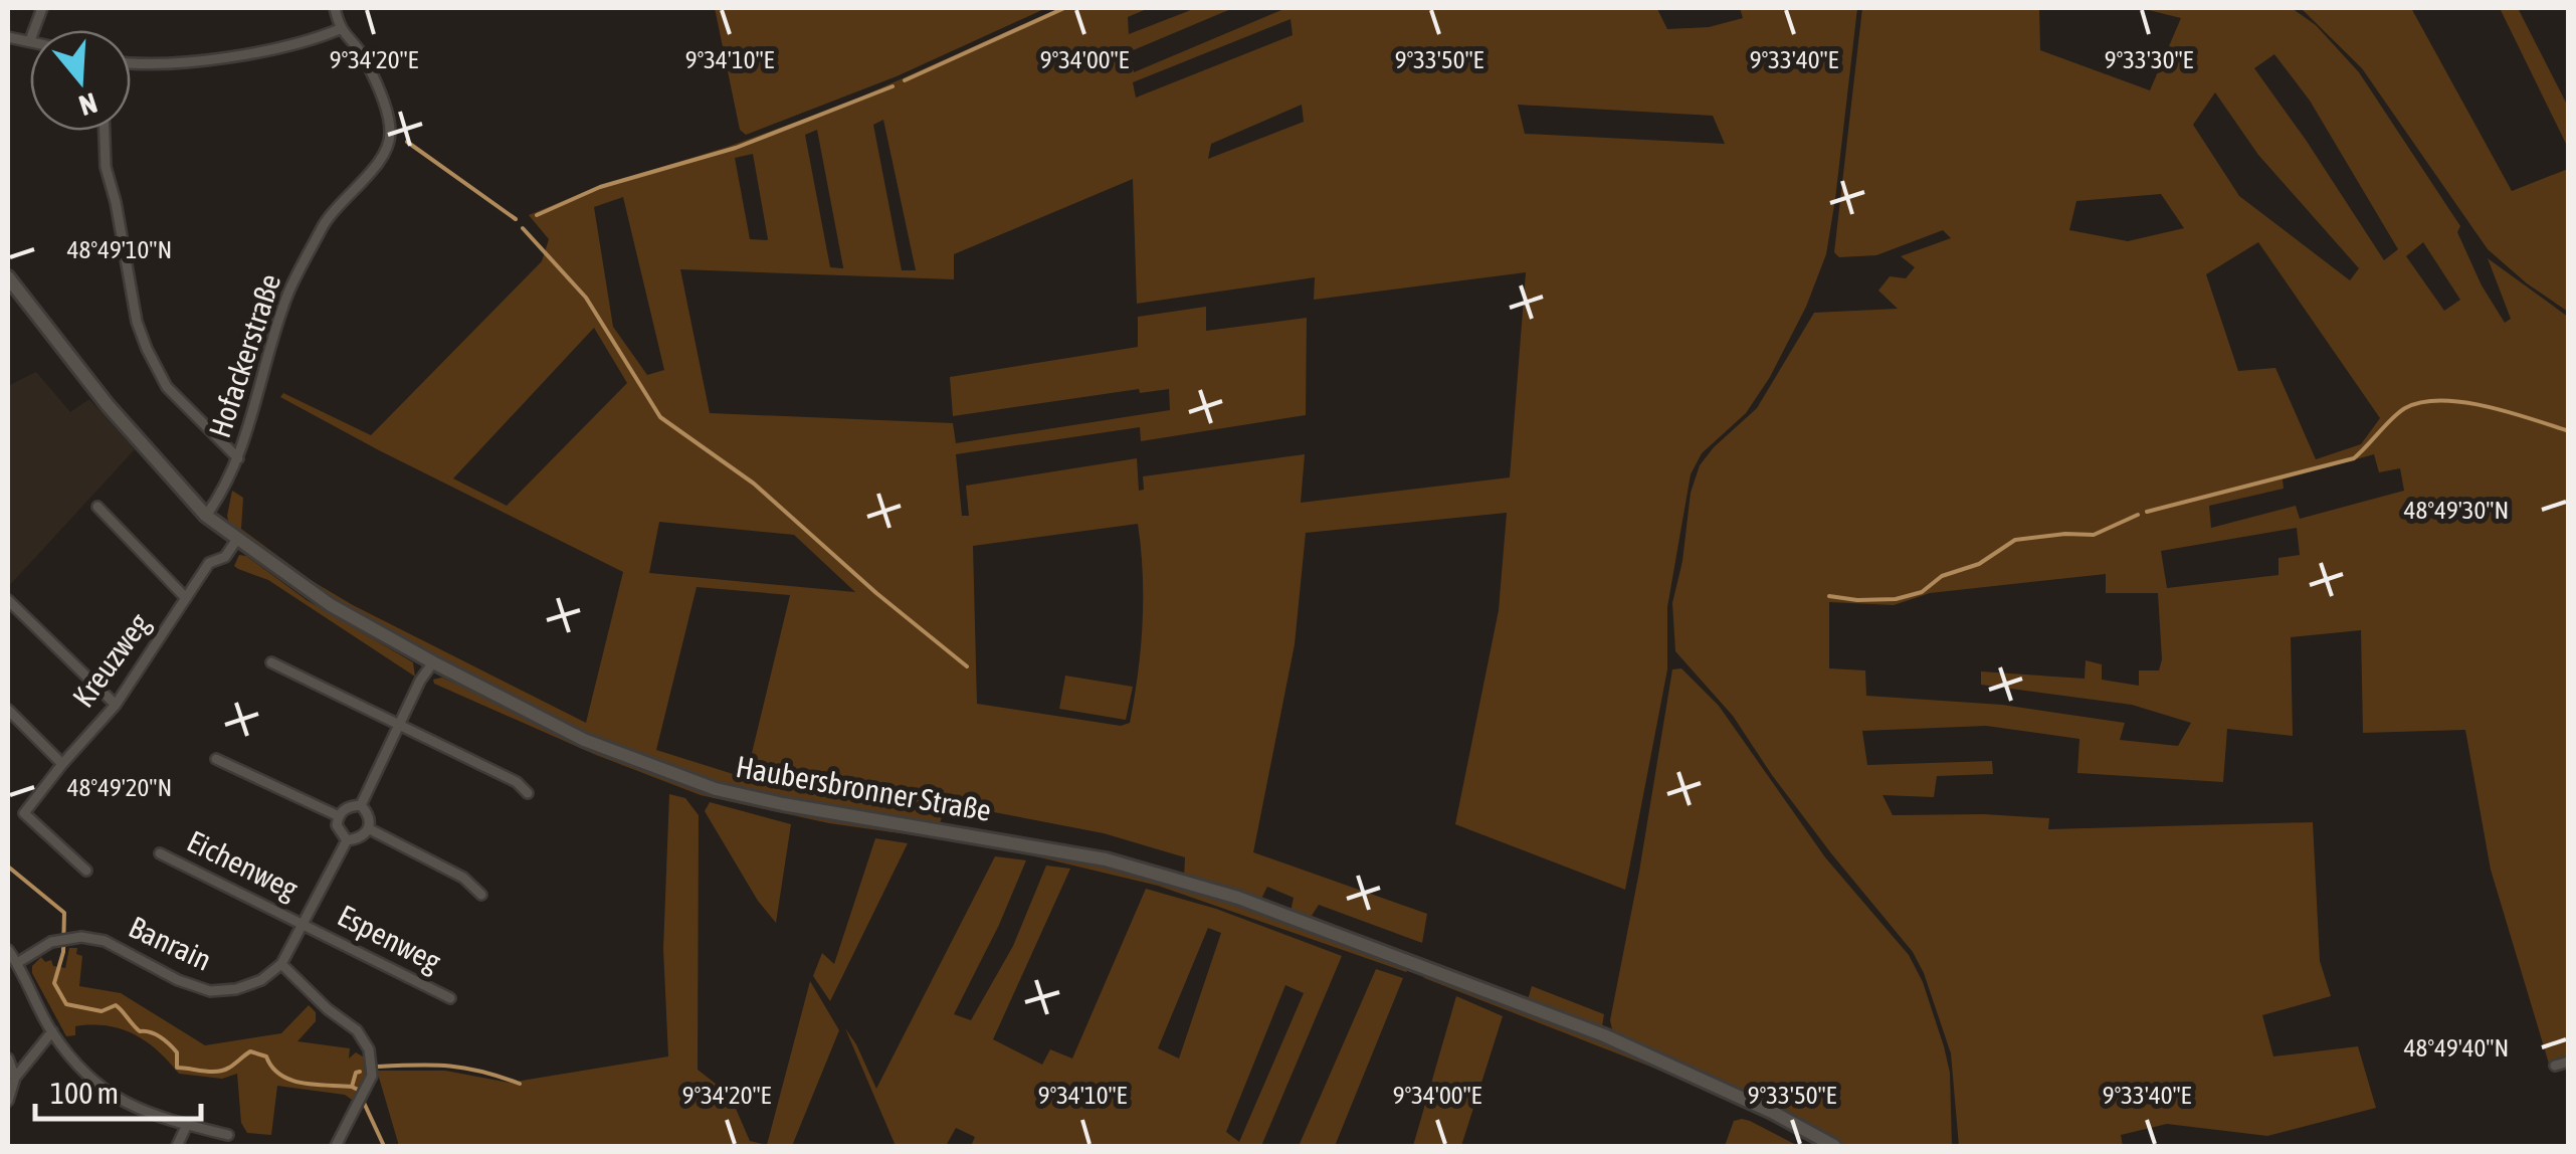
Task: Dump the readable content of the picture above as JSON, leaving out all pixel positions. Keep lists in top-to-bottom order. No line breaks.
{"streets":{"street":["Hofackerstraße","Kreuzweg","Haubersbronner Straße","Eichenweg","Espenweg","Banrain"]},"crossings":[["Hofackerstraße","Haubersbronner Straße"],["Kreuzweg","Haubersbronner Straße"],["Eichenweg","Espenweg"]],"scale_bar":"100 m","north":"bottom","coordinates":["9°34'20\"E","9°34'10\"E","9°34'00\"E","9°33'50\"E","9°33'40\"E","9°33'30\"E","48°49'10\"N","48°49'30\"N","48°49'20\"N","48°49'40\"N"]}
